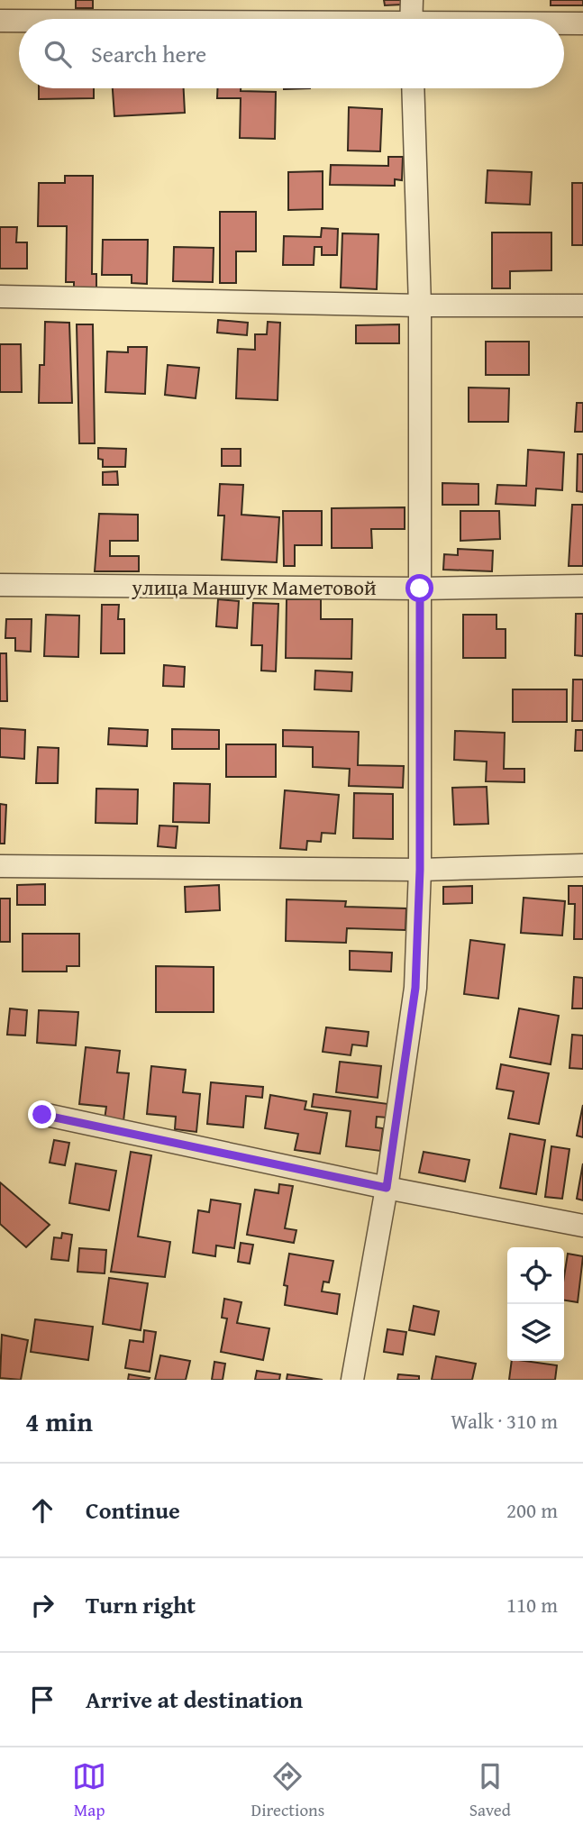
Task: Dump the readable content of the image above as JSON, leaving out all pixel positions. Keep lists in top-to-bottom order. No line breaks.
{"streets":{"street":["улица Маншук Маметовой"]},"page":{"search":"Search here","heading":["4 min","Walk · 310 m"],"list":[["Continue","200 m"],["Turn right","110 m"],"Arrive at destination"],"nav":["Map","Directions","Saved"]}}
